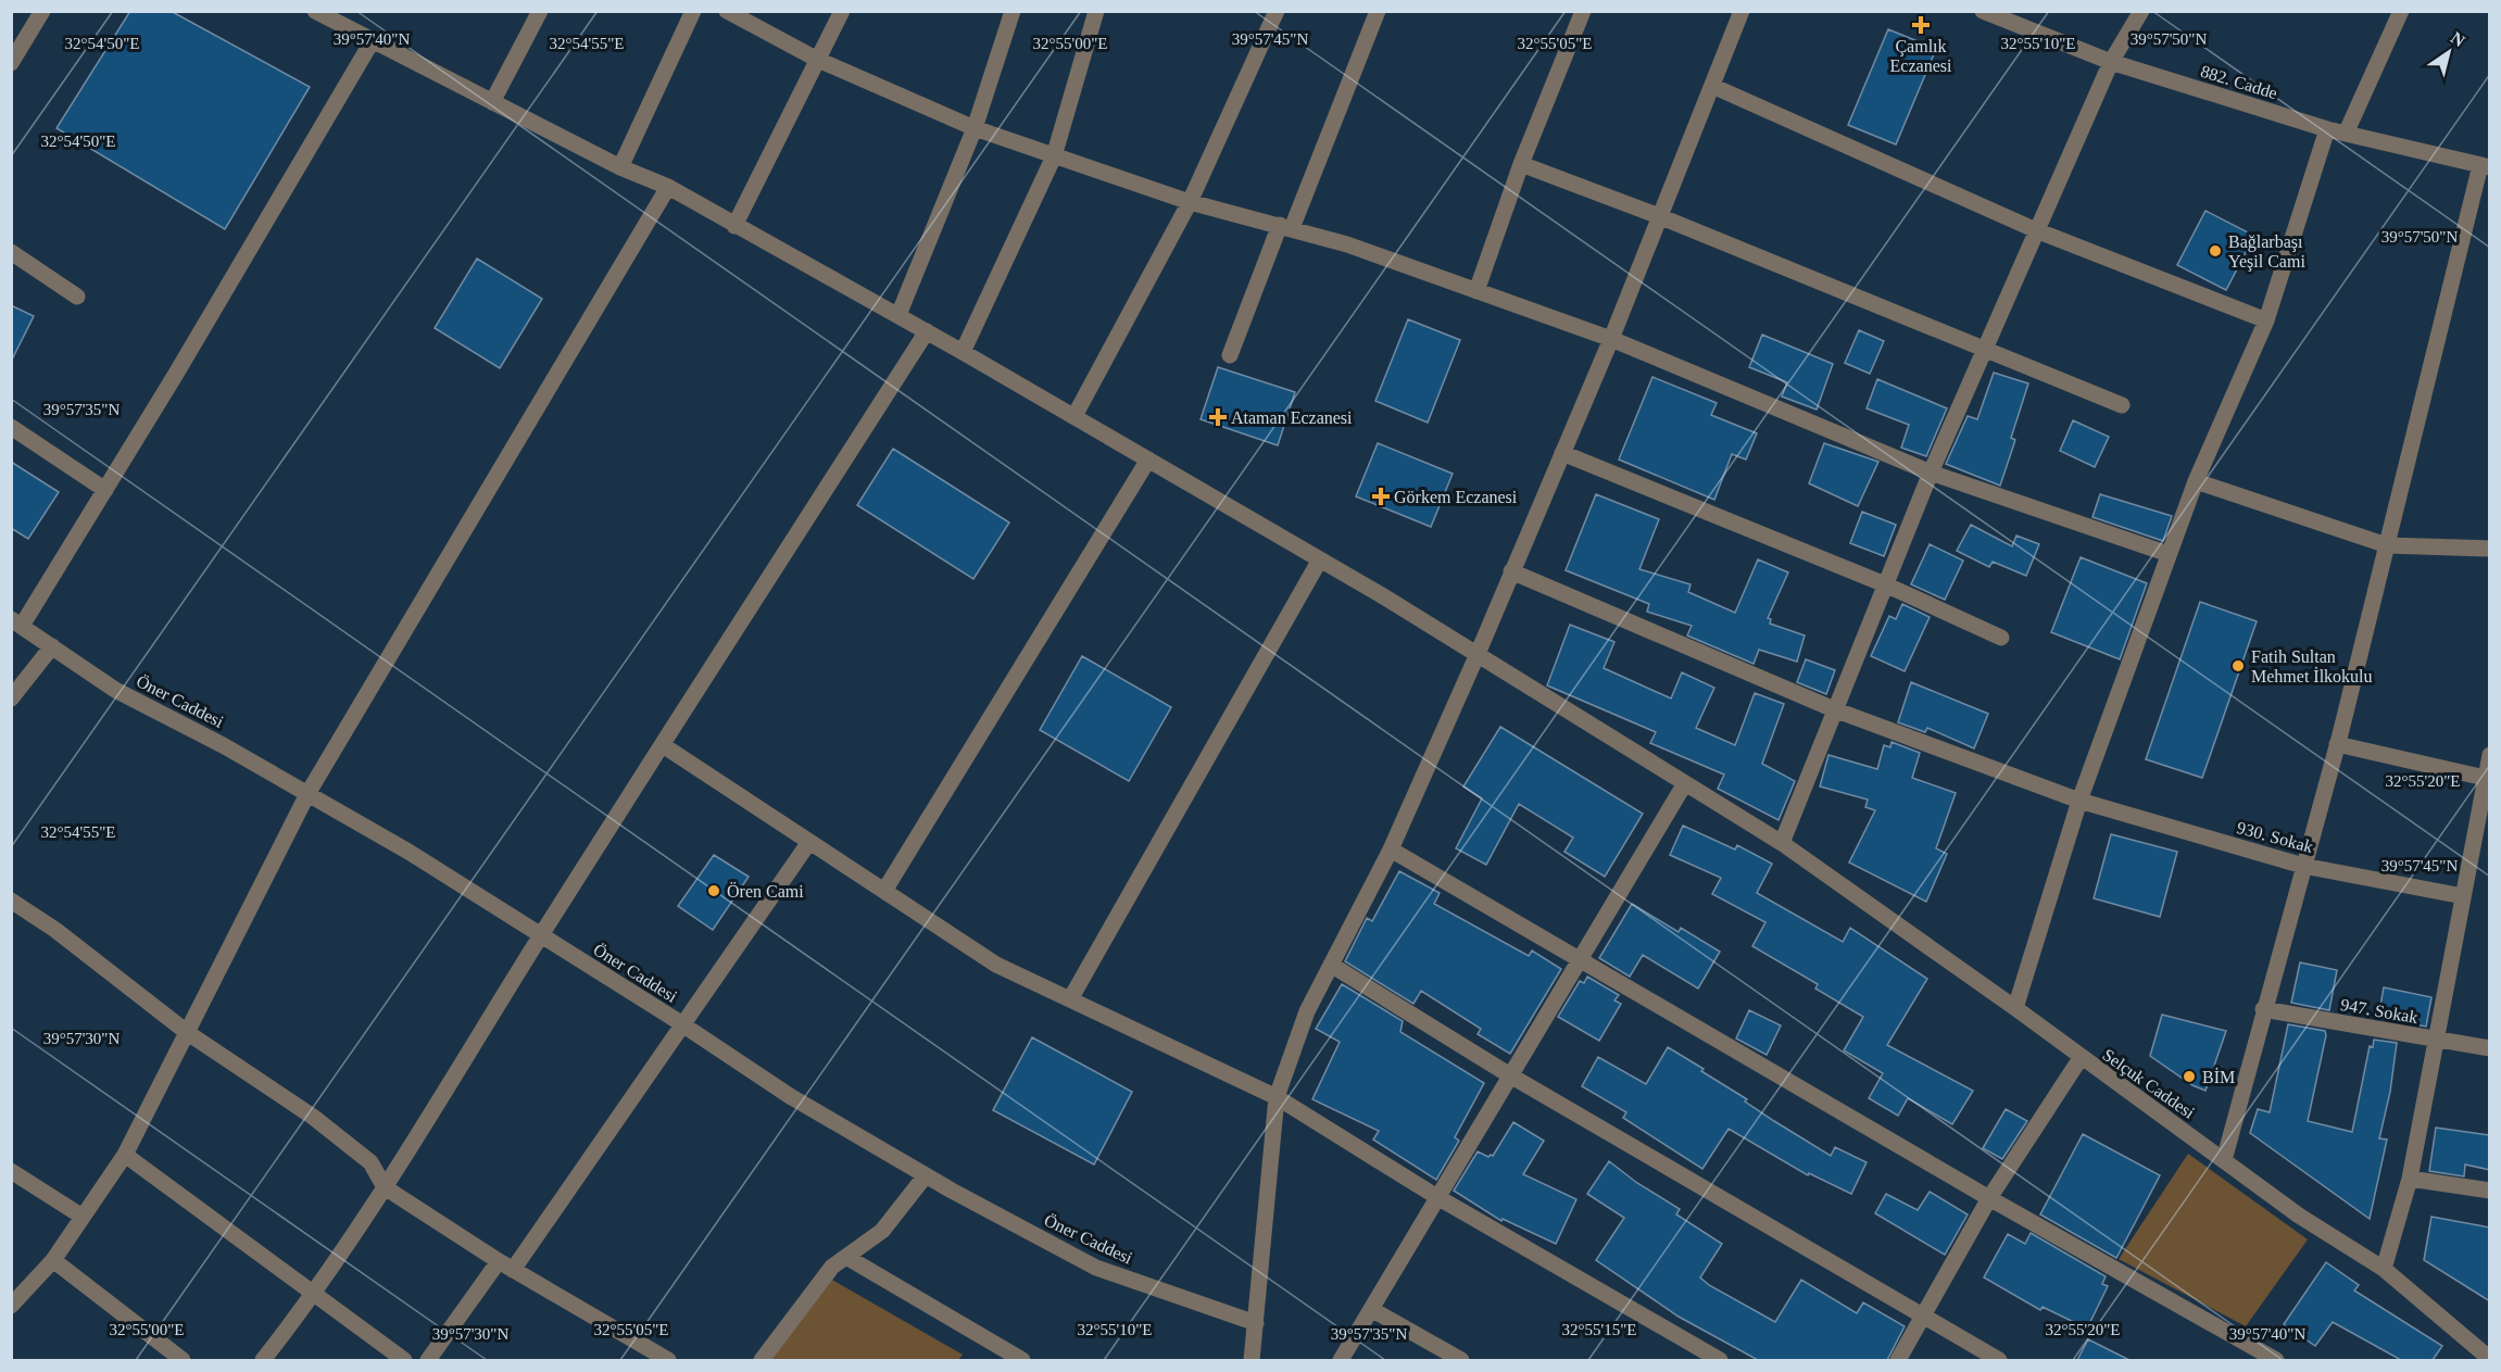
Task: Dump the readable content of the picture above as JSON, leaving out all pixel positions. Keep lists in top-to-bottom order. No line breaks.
{"streets":{"street":["882. Cadde","Öner Caddesi","930. Sokak","947. Sokak","Selçuk Caddesi"]},"places":{"health":["Çamlık Eczanesi","Ataman Eczanesi","Görkem Eczanesi"],"other":["Bağlarbaşı Yeşil Cami","Fatih Sultan Mehmet İlkokulu","Ören Cami","BİM"]},"north":"top right","coordinates":["39°57'40\"N","39°57'45\"N","39°57'50\"N","32°54'50\"E","32°54'55\"E","32°55'00\"E","32°55'05\"E","32°55'10\"E","39°57'35\"N","32°55'20\"E","39°57'30\"N","32°55'15\"E"]}
